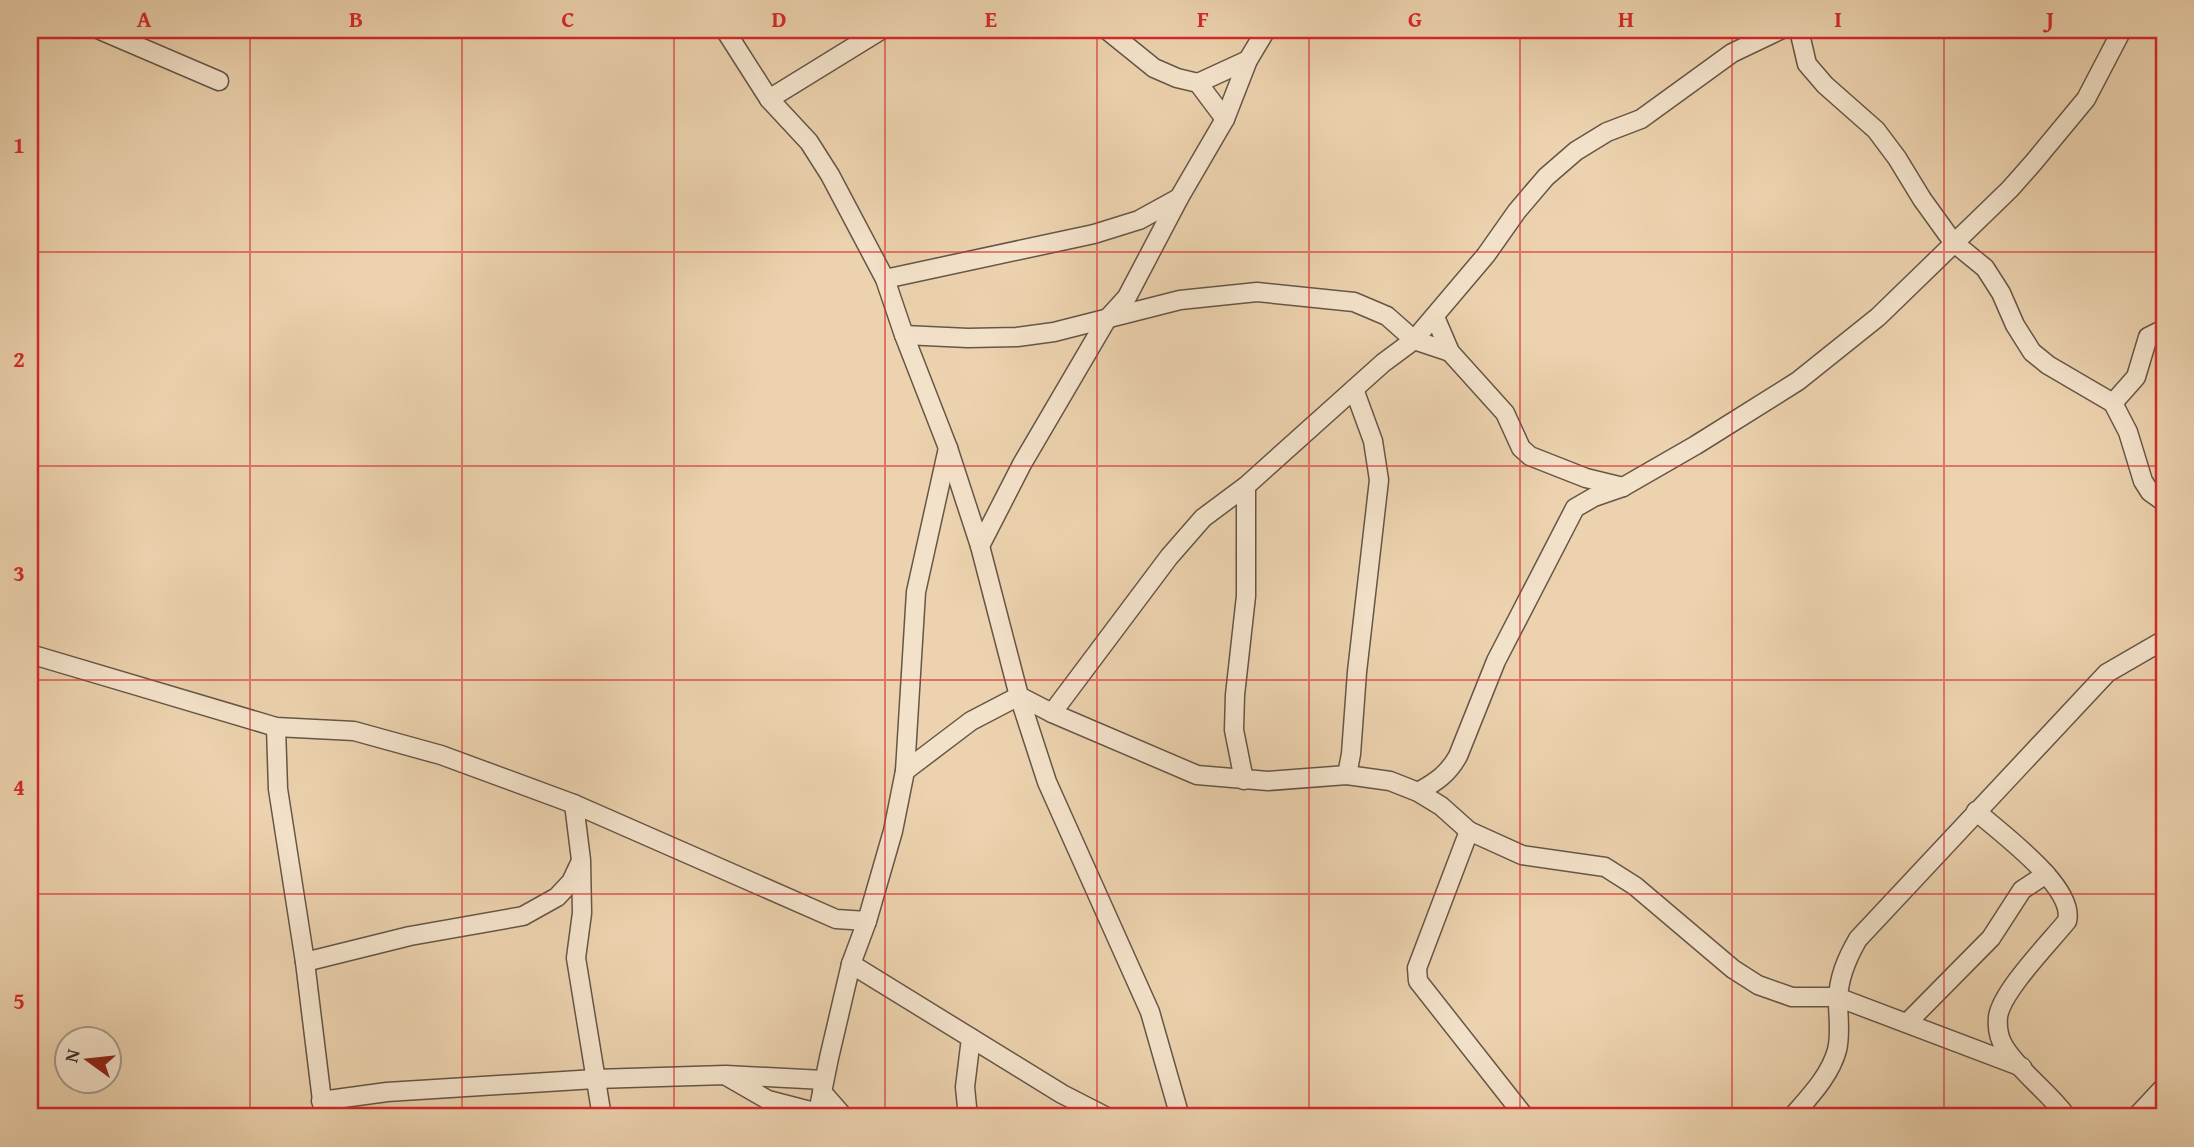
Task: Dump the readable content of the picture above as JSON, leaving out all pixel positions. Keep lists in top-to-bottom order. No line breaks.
{"north":"left","grid":{"columns":["A","B","C","D","E","F","G","H","I","J"],"rows":["1","2","3","4","5"]}}
